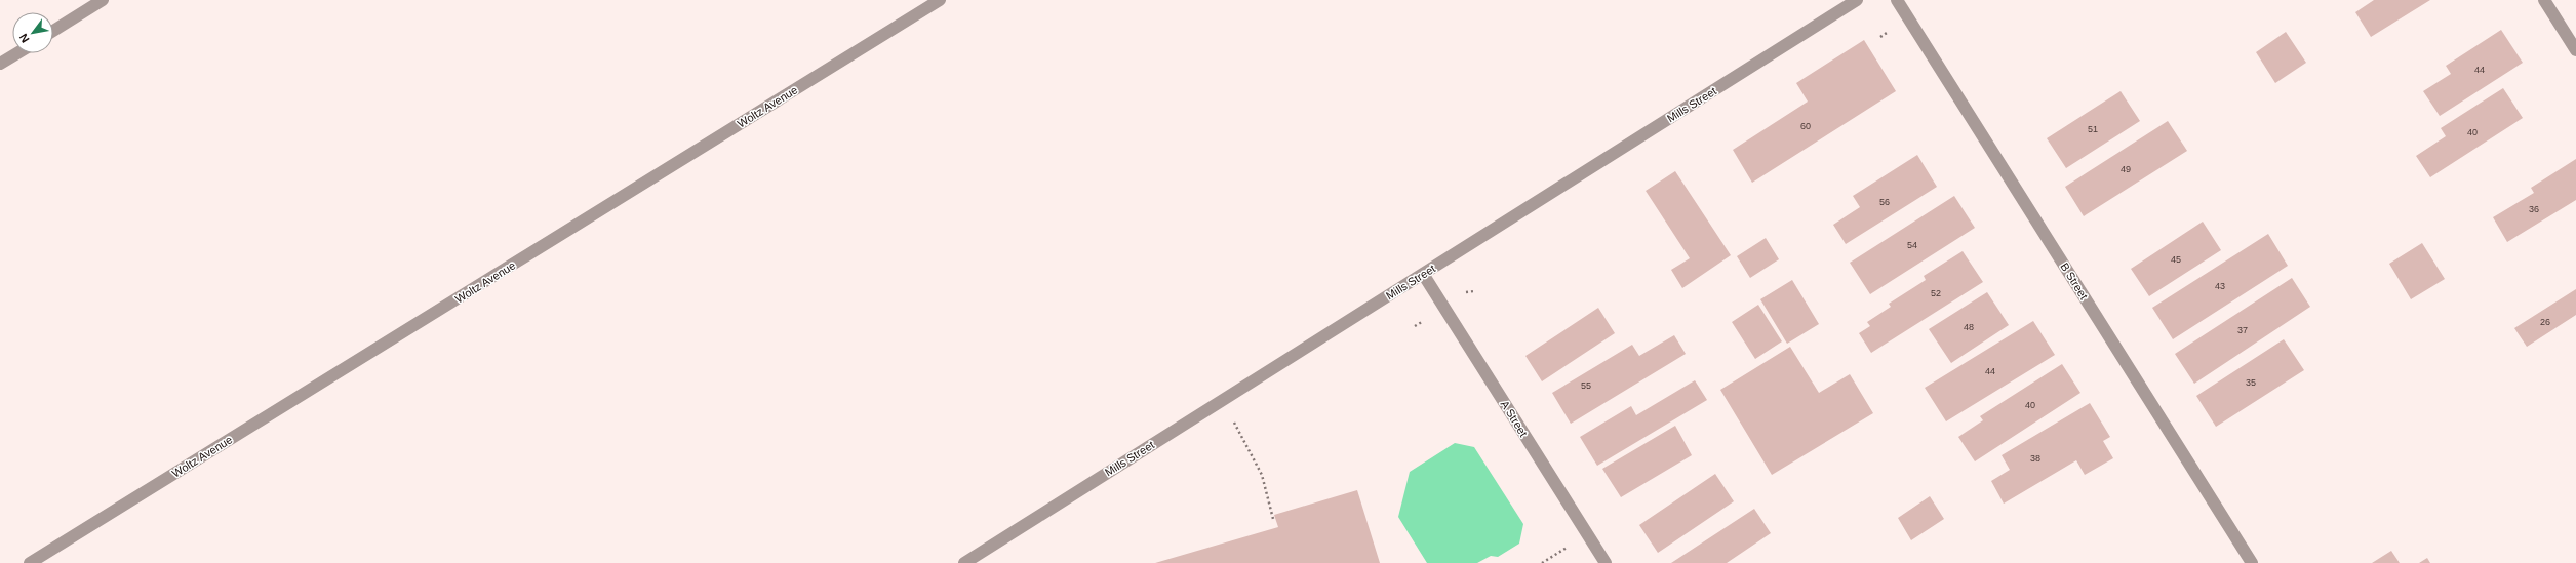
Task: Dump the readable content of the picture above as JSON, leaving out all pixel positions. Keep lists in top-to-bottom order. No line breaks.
{"streets":{"street":["Mills Street","Woltz Avenue","B Street","A Street"]},"crossings":[["Mills Street","A Street"]],"house_numbers":["44","60","51","40","49","56","36","54","45","43","52","26","48","37","44","35","55","40","38"],"north":"bottom left"}
